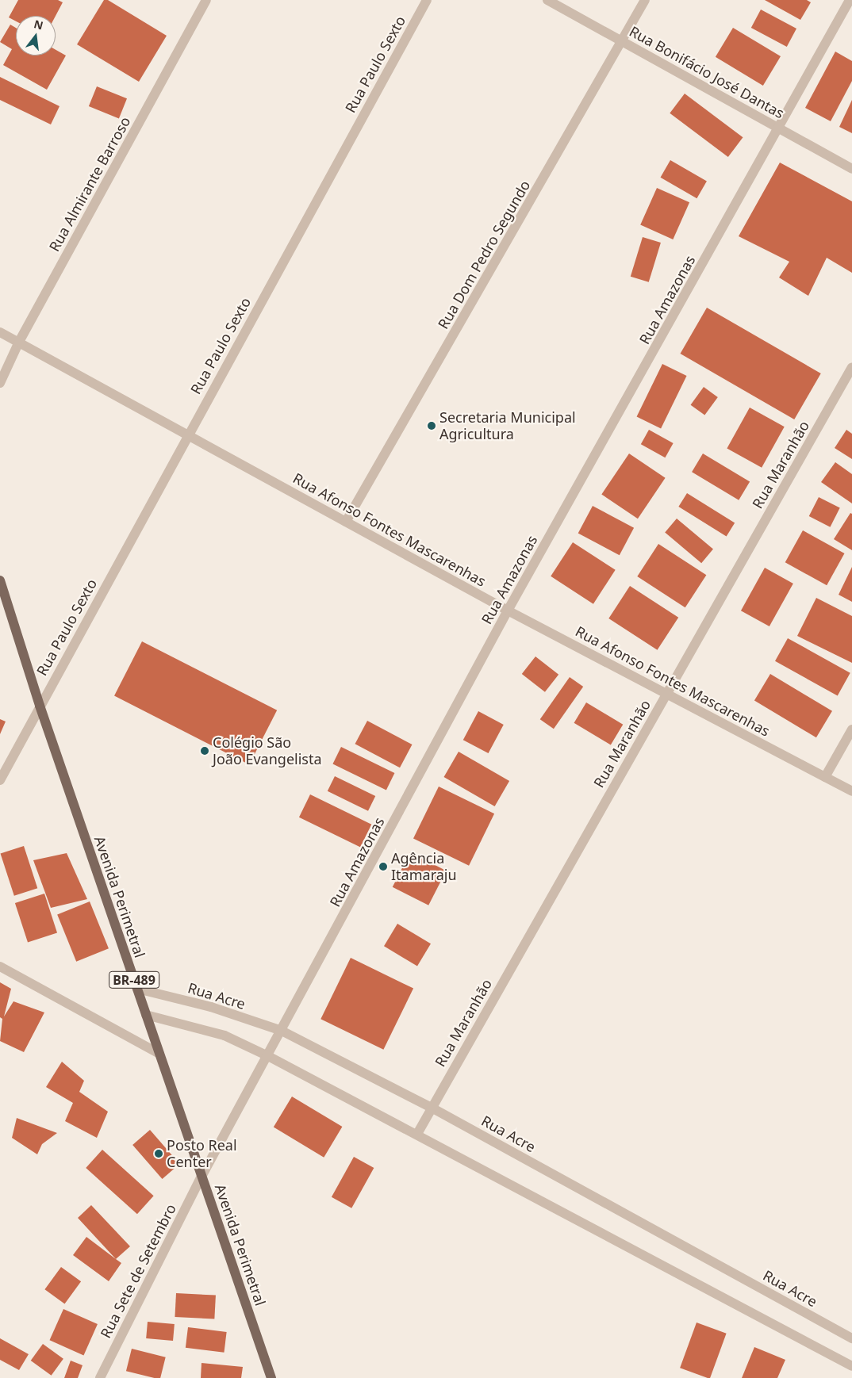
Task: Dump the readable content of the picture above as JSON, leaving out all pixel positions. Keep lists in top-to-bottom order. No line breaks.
{"streets":{"main road":["Avenida Perimetral","BR-489"],"street":["Rua Paulo Sexto","Rua Bonifácio José Dantas","Rua Almirante Barroso","Rua Dom Pedro Segundo","Rua Amazonas","Rua Maranhão","Rua Afonso Fontes Mascarenhas","Rua Acre","Rua Sete de Setembro"]},"crossings":[["Rua Paulo Sexto","Rua Afonso Fontes Mascarenhas"],["Rua Paulo Sexto","Avenida Perimetral"],["Rua Bonifácio José Dantas","Rua Dom Pedro Segundo"],["Rua Bonifácio José Dantas","Rua Amazonas"],["Rua Almirante Barroso","Rua Afonso Fontes Mascarenhas"],["Rua Dom Pedro Segundo","Rua Afonso Fontes Mascarenhas"],["Rua Amazonas","Rua Afonso Fontes Mascarenhas"],["Rua Amazonas","Avenida Perimetral"],["Rua Amazonas","Rua Acre"],["Rua Amazonas","Rua Sete de Setembro"],["Rua Maranhão","Rua Afonso Fontes Mascarenhas"],["Rua Maranhão","Rua Acre"],["Avenida Perimetral","Rua Acre"],["Avenida Perimetral","Rua Sete de Setembro"]],"places":["Secretaria Municipal Agricultura","Colégio São João Evangelista","Agência Itamaraju","Posto Real Center"],"north":"top"}
